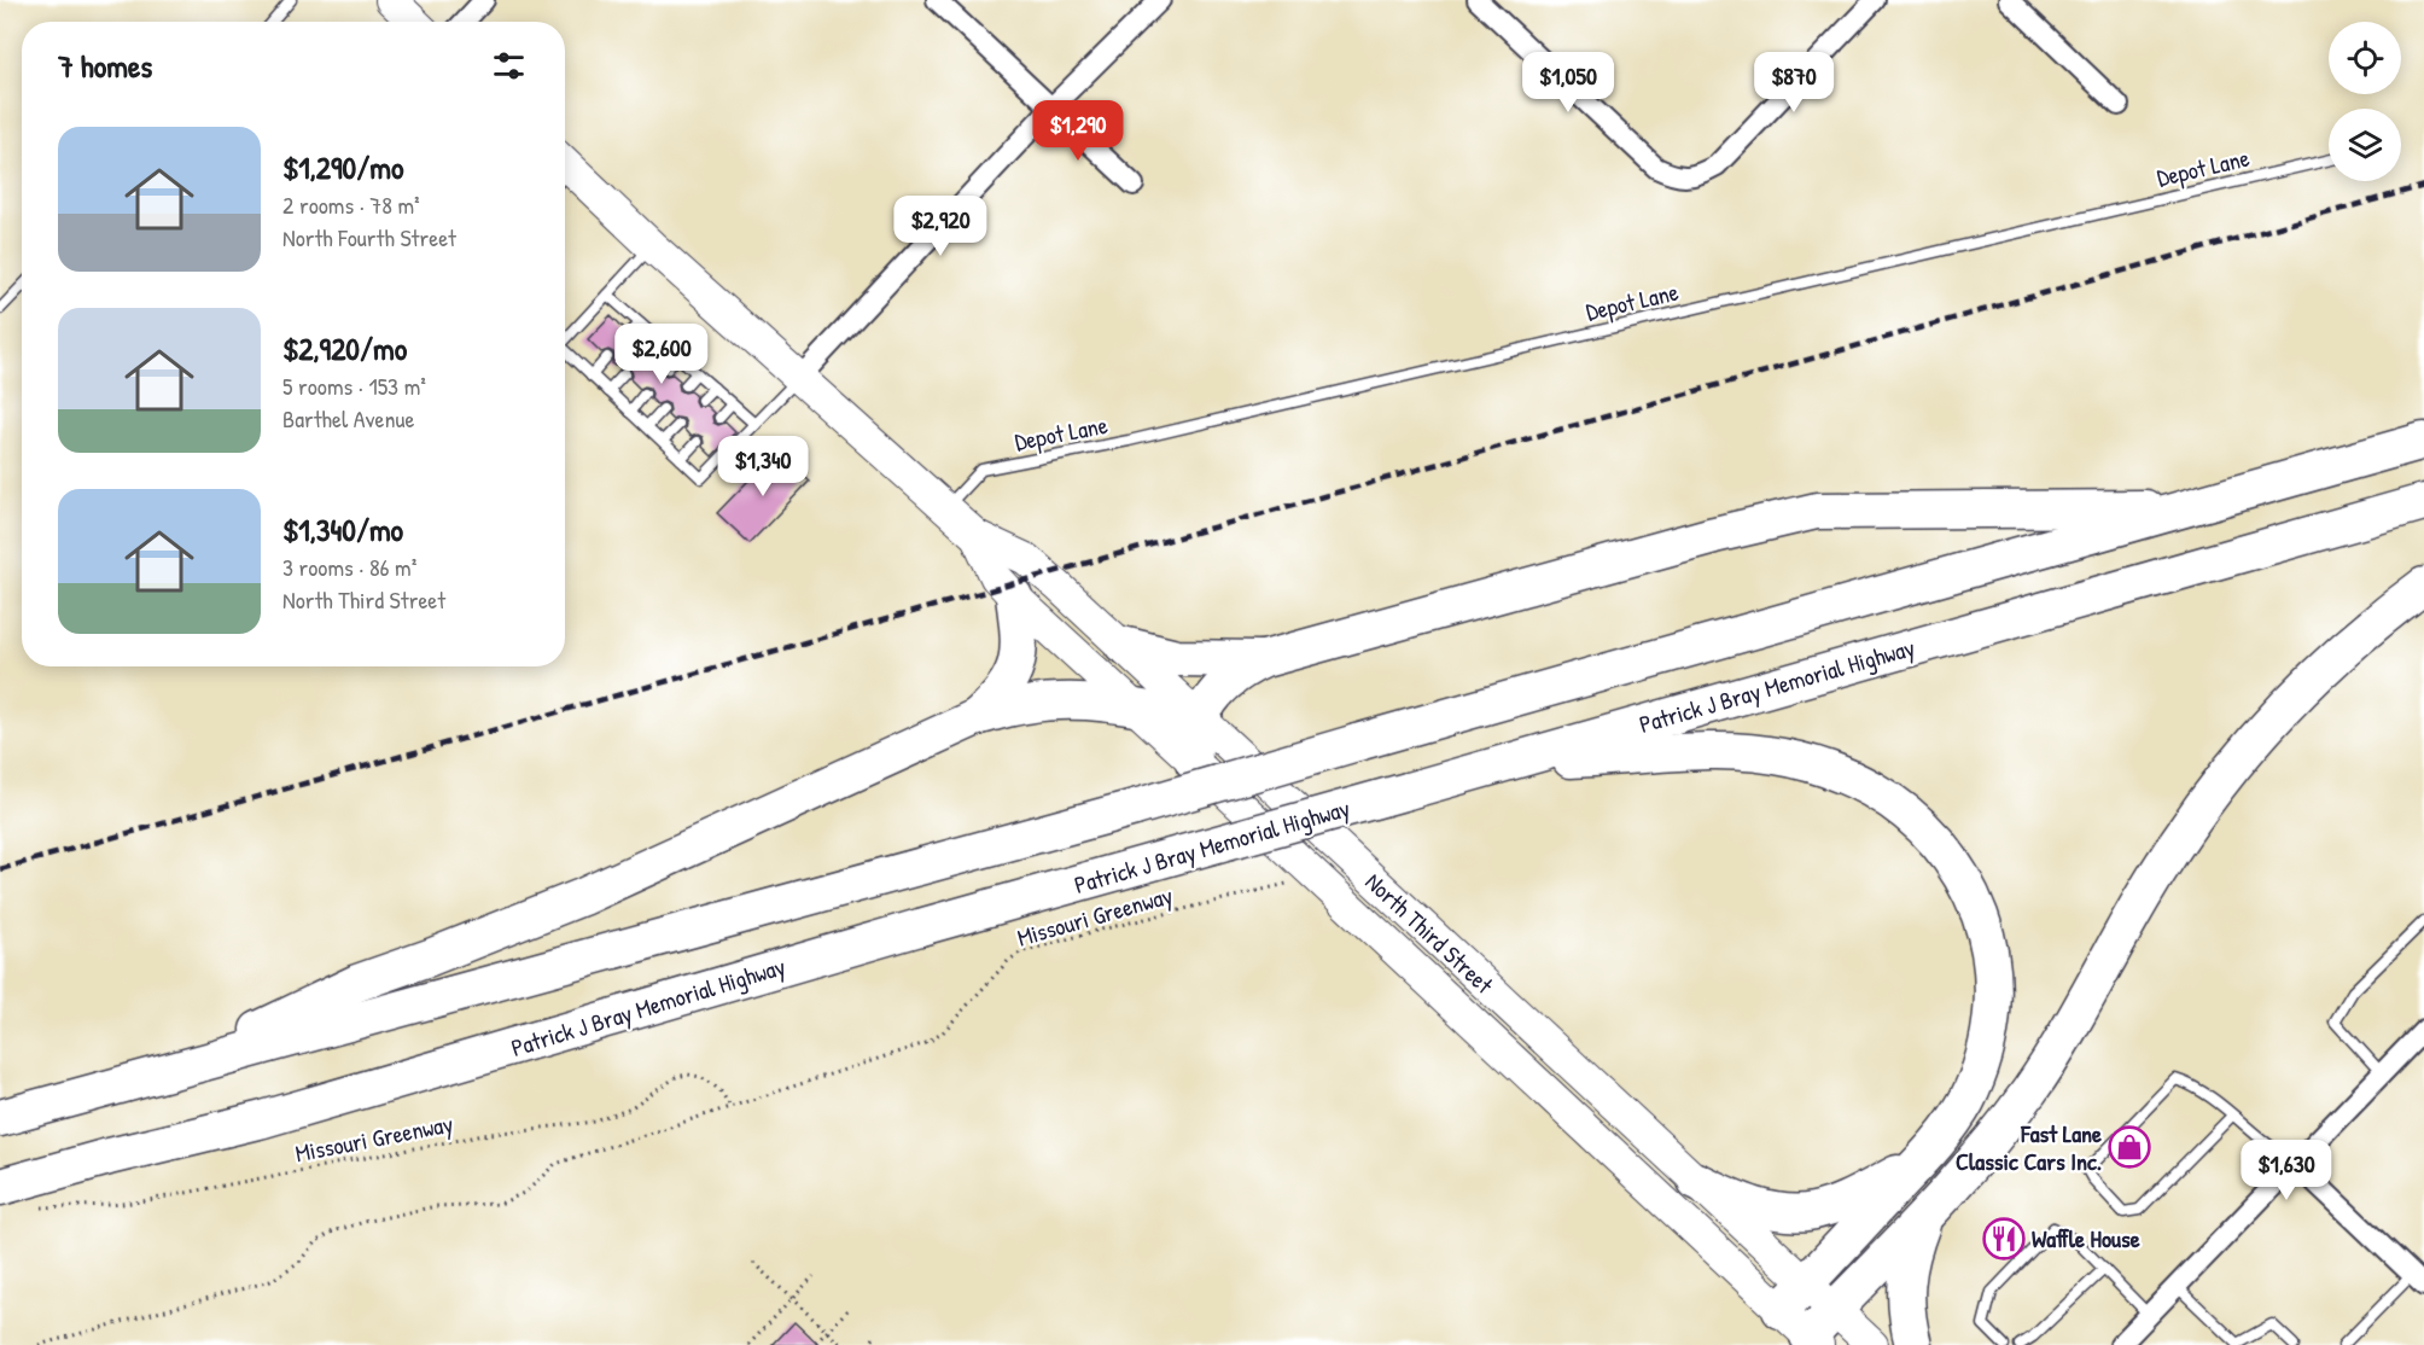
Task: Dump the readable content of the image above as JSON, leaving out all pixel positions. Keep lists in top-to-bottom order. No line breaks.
{"streets":{"highway":["Patrick J Bray Memorial Highway"],"main road":["North Third Street"],"lane":["Depot Lane"],"path":["Missouri Greenway"]},"crossings":[["Depot Lane","North Third Street"]],"places":{"shop":["Fast Lane Classic Cars Inc."],"restaurant":["Waffle House"]},"page":{"heading":"7 homes","price":["$1,050","$870","$1,290","$2,920","$2,600","$1,340","$1,630"],"list":[{"name":"$1,290/mo","note":"2 rooms · 78 m² · North Fourth Street"},{"name":"$2,920/mo","note":"5 rooms · 153 m² · Barthel Avenue"},{"name":"$1,340/mo","note":"3 rooms · 86 m² · North Third Street"}]}}
